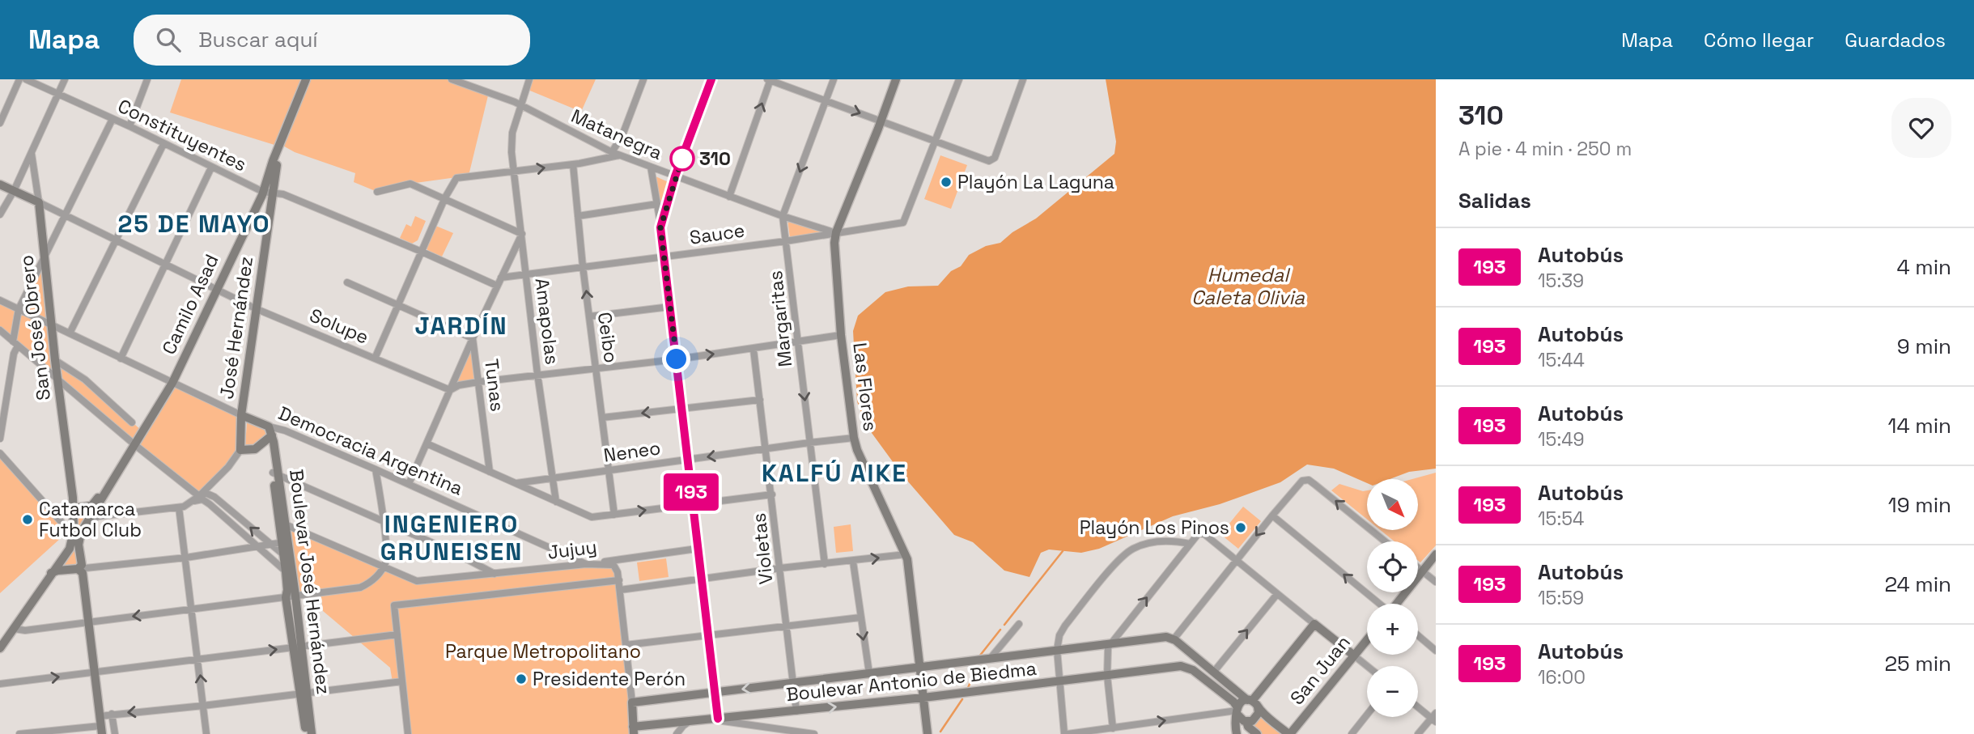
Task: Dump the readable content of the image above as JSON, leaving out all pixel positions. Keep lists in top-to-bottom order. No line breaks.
{"streets":{"street":["Matanegra","Constituyentes","Sauce","Camilo Asad","Margaritas","Amapolas","Solupe","San José Obrero","José Hernández","Ceibo","Tunas","Las Flores","Democracia Argentina","Neneo","Violetas","Jujuy","Boulevar José Hernández","San Juan","Boulevar Antonio de Biedma"]},"crossings":[["Matanegra","Sauce"],["Matanegra","Margaritas"],["Matanegra","Amapolas"],["Matanegra","Las Flores"],["Constituyentes","Camilo Asad"],["Constituyentes","José Hernández"],["Sauce","Margaritas"],["Sauce","Amapolas"],["Sauce","Ceibo"],["Sauce","Las Flores"],["Camilo Asad","Solupe"],["Camilo Asad","José Hernández"],["Camilo Asad","Democracia Argentina"],["Margaritas","Neneo"],["Amapolas","Neneo"],["Solupe","San José Obrero"],["Solupe","José Hernández"],["San José Obrero","Democracia Argentina"],["José Hernández","Democracia Argentina"],["Ceibo","Neneo"],["Las Flores","Neneo"],["Las Flores","Boulevar Antonio de Biedma"],["Democracia Argentina","Jujuy"],["Democracia Argentina","Boulevar José Hernández"],["Neneo","Violetas"],["Violetas","Boulevar Antonio de Biedma"],["Jujuy","Boulevar José Hernández"]],"one_way":["Margaritas"],"districts":["25 DE MAYO","JARDÍN","KALFÚ AIKE","INGENIERO GRUNEISEN"],"water":["Humedal Caleta Olivia"],"parks":["Parque Metropolitano"],"places":["310","Playón La Laguna","Catamarca Futbol Club","Playón Los Pinos","Presidente Perón"],"lines":["bus line 193"],"north":"bottom right","page":{"header":"Mapa","search":"Buscar aquí","nav":["Mapa","Cómo llegar","Guardados"],"on_map":"193","heading":[["310","A pie · 4 min · 250 m"],"Salidas"],"list":[{"mark":"193","name":"Autobús","note":"15:39","value":"4 min"},{"mark":"193","name":"Autobús","note":"15:44","value":"9 min"},{"mark":"193","name":"Autobús","note":"15:49","value":"14 min"},{"mark":"193","name":"Autobús","note":"15:54","value":"19 min"},{"mark":"193","name":"Autobús","note":"15:59","value":"24 min"},{"mark":"193","name":"Autobús","note":"16:00","value":"25 min"}],"map_buttons":["+","−"]}}
